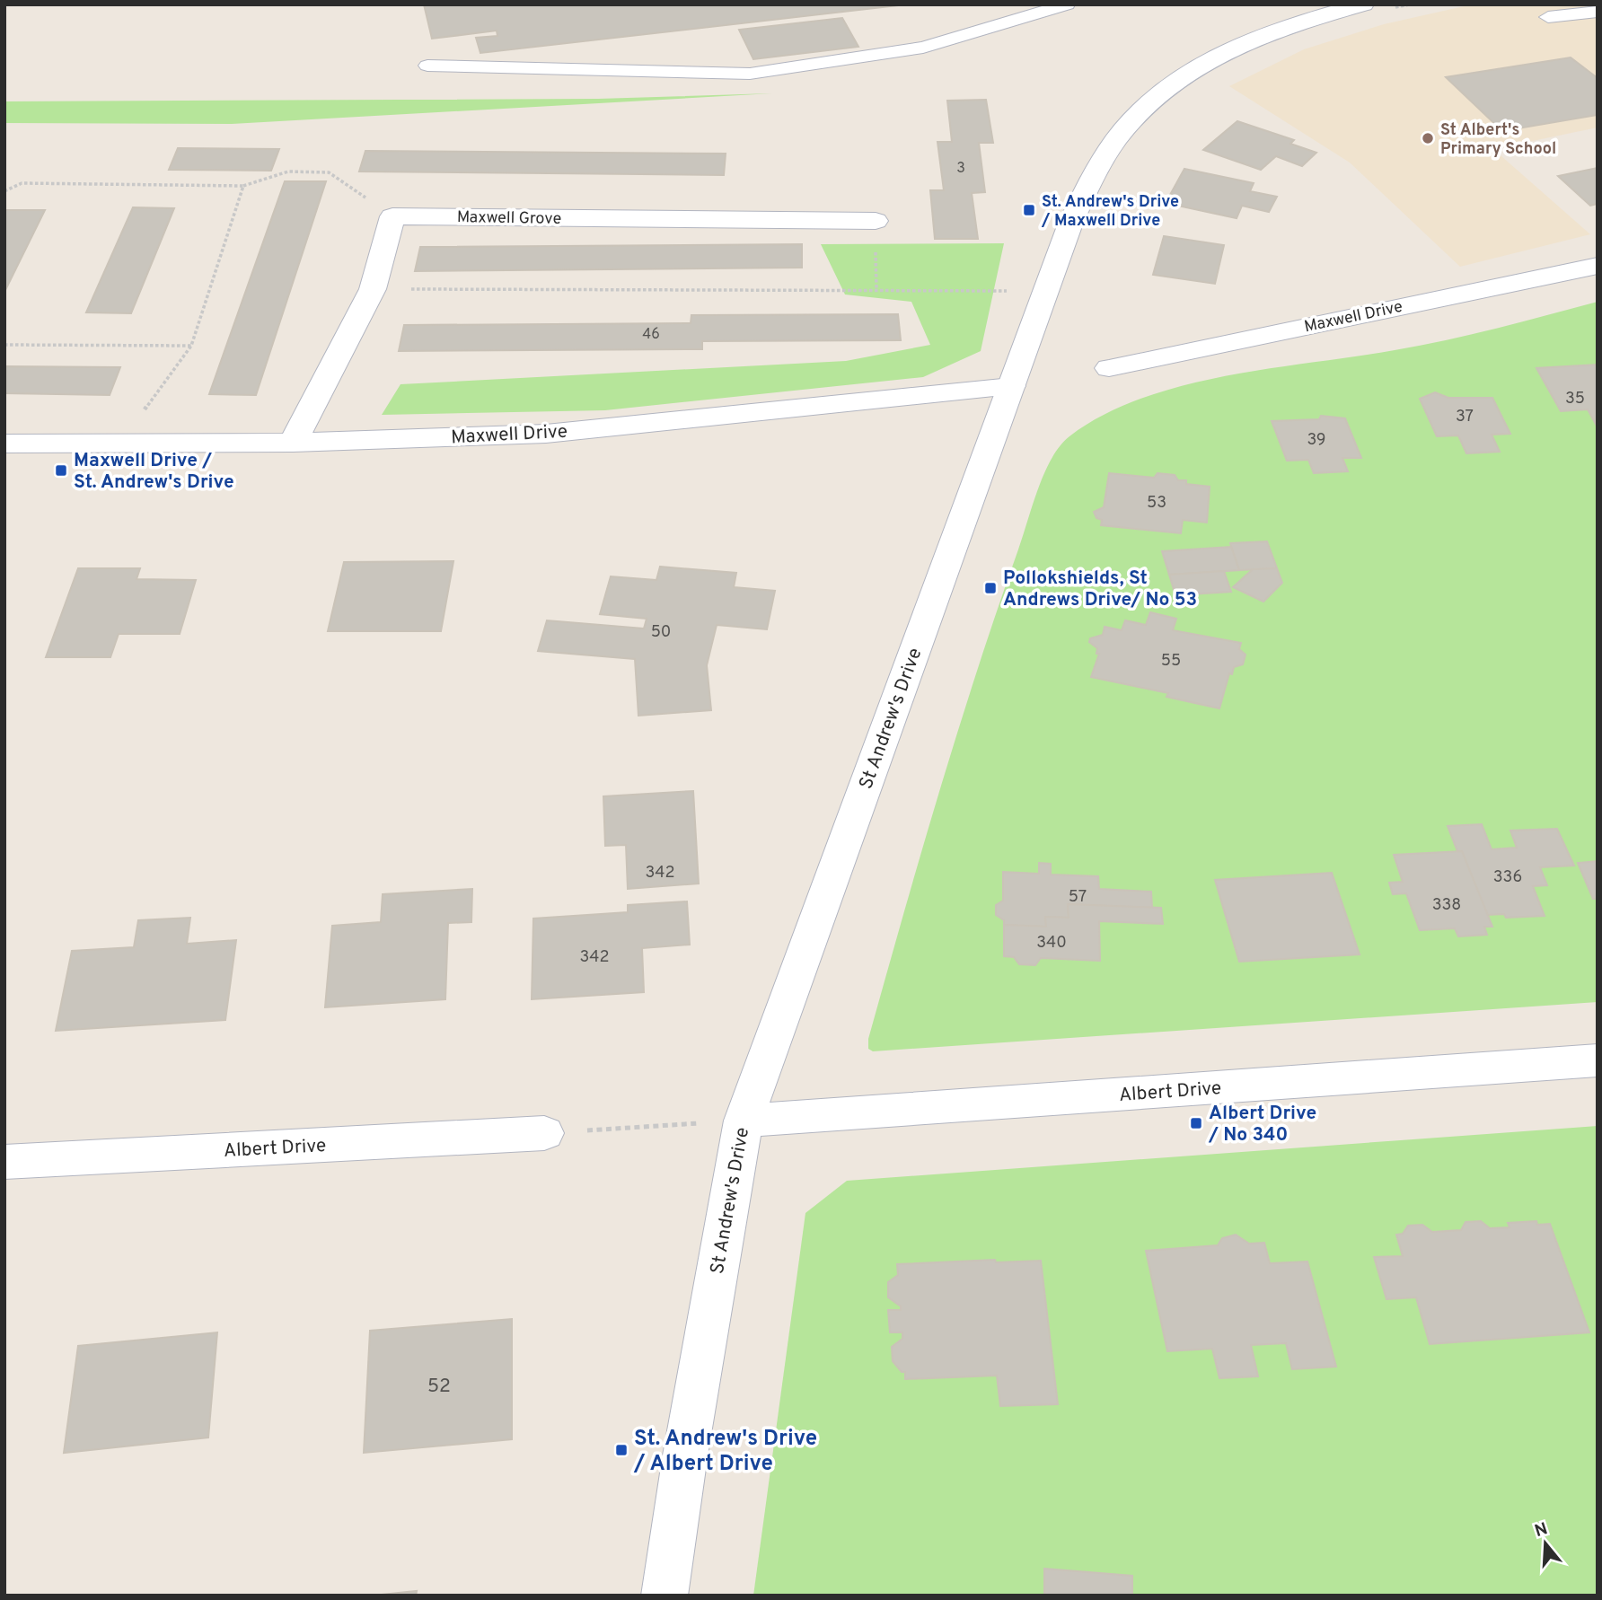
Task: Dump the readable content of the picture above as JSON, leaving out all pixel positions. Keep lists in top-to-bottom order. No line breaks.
{"streets":{"street":["Maxwell Grove","Maxwell Drive","St Andrew's Drive","Albert Drive"]},"crossings":[["Maxwell Drive","St Andrew's Drive"],["St Andrew's Drive","Albert Drive"]],"places":{"other":["St Albert's Primary School"],"transit":["St. Andrew's Drive / Maxwell Drive","Maxwell Drive / St. Andrew's Drive","Pollokshields, St Andrews Drive/ No 53","Albert Drive / No 340","St. Andrew's Drive / Albert Drive"]},"house_numbers":["3","46","35","37","39","53","50","55","342","336","57","338","340","342","52"],"north":"top"}
